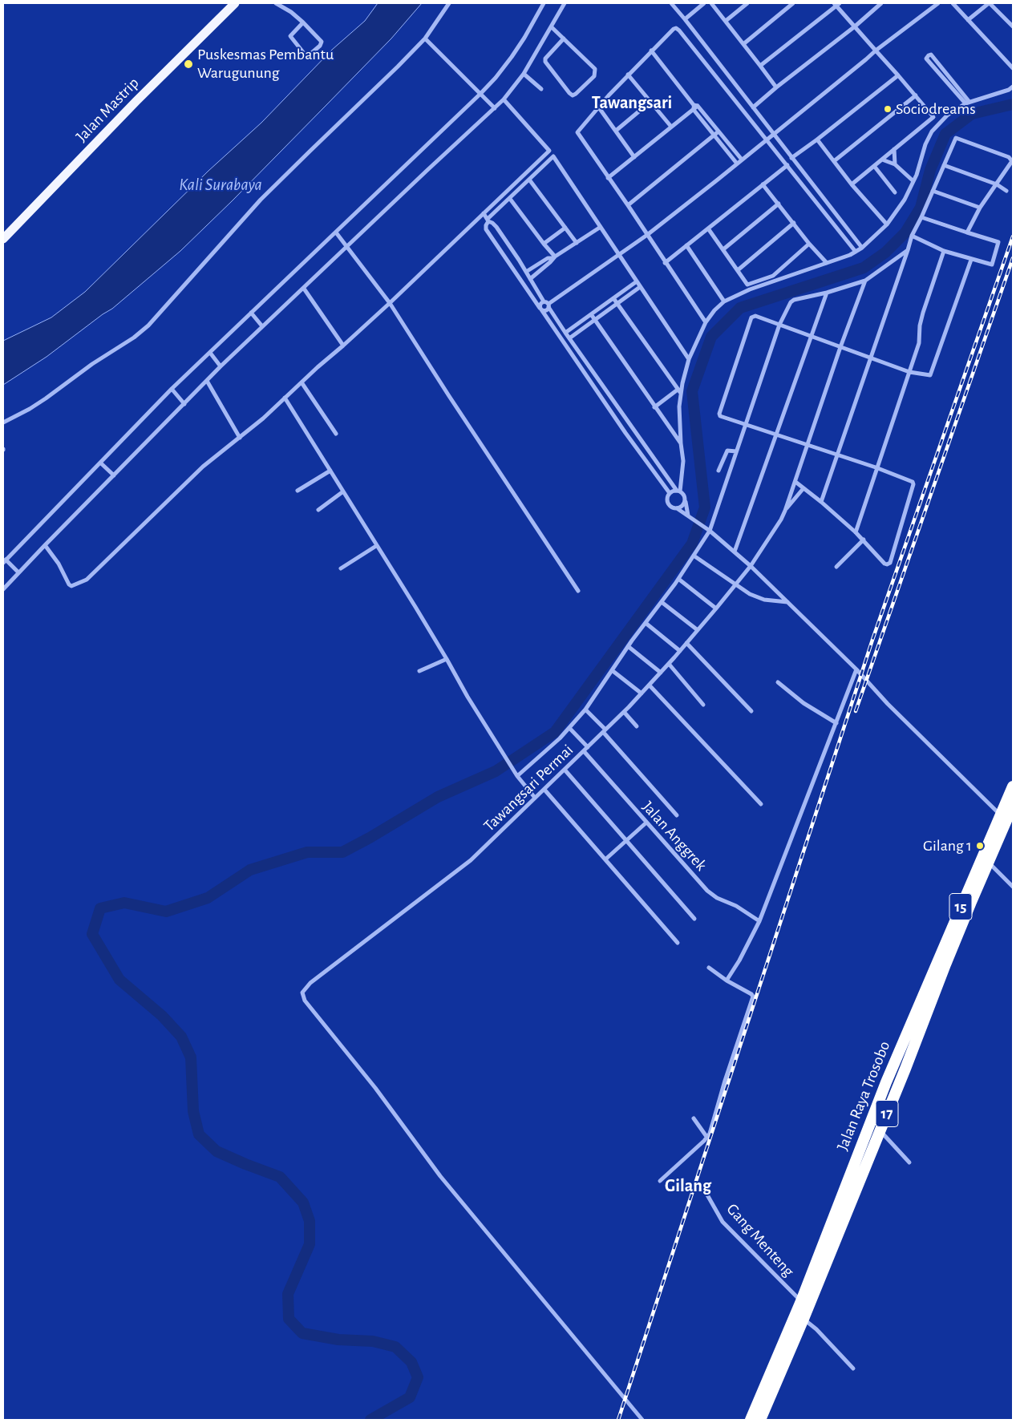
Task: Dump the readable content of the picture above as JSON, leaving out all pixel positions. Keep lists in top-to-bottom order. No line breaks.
{"streets":{"highway":["15","Jalan Raya Trosobo","17"],"main road":["Jalan Mastrip"],"street":["Tawangsari Permai","Jalan Anggrek","Gang Menteng"]},"crossings":[["Tawangsari Permai","Jalan Anggrek"],["Jalan Raya Trosobo","Gang Menteng"]],"districts":["Tawangsari","Gilang"],"water":["Kali Surabaya"],"places":["Puskesmas Pembantu Warugunung","Sociodreams","Gilang 1"]}
